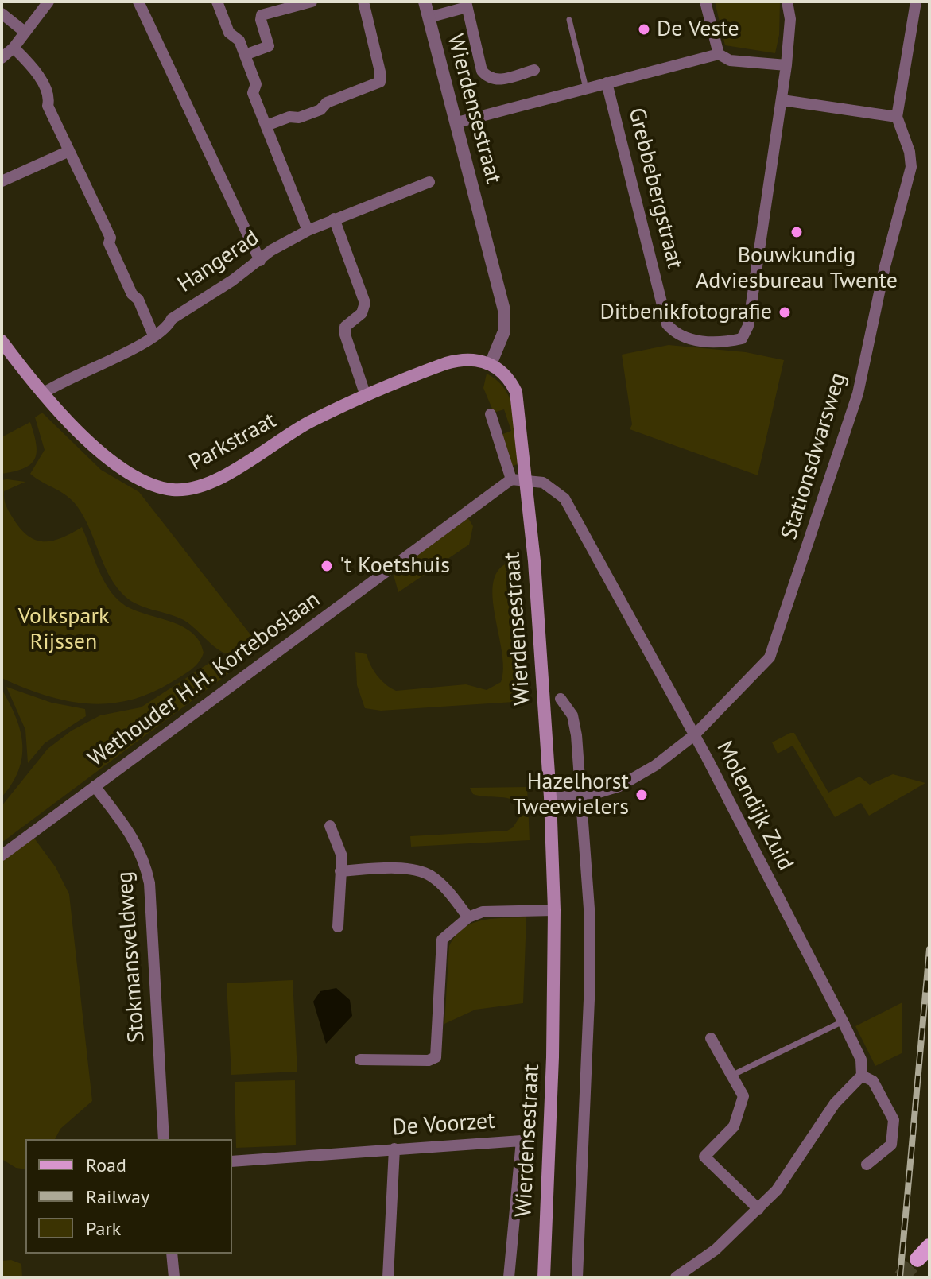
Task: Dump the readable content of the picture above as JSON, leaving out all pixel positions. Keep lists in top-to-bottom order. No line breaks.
{"streets":{"main road":["Wierdensestraat","Parkstraat"],"street":["Grebbebergstraat","Hangerad","Stationsdwarsweg","Wethouder H.H. Korteboslaan","Molendijk Zuid","Stokmansveldweg","De Voorzet"]},"crossings":[["Wierdensestraat","Parkstraat"],["Wierdensestraat","Stationsdwarsweg"],["Wierdensestraat","Molendijk Zuid"],["Hangerad","Parkstraat"],["Stationsdwarsweg","Molendijk Zuid"],["Wethouder H.H. Korteboslaan","Stokmansveldweg"]],"parks":["Volkspark Rijssen"],"places":["De Veste","Bouwkundig Adviesbureau Twente","Ditbenikfotografie","'t Koetshuis","Hazelhorst Tweewielers"],"legend":["Road","Railway","Park"]}
